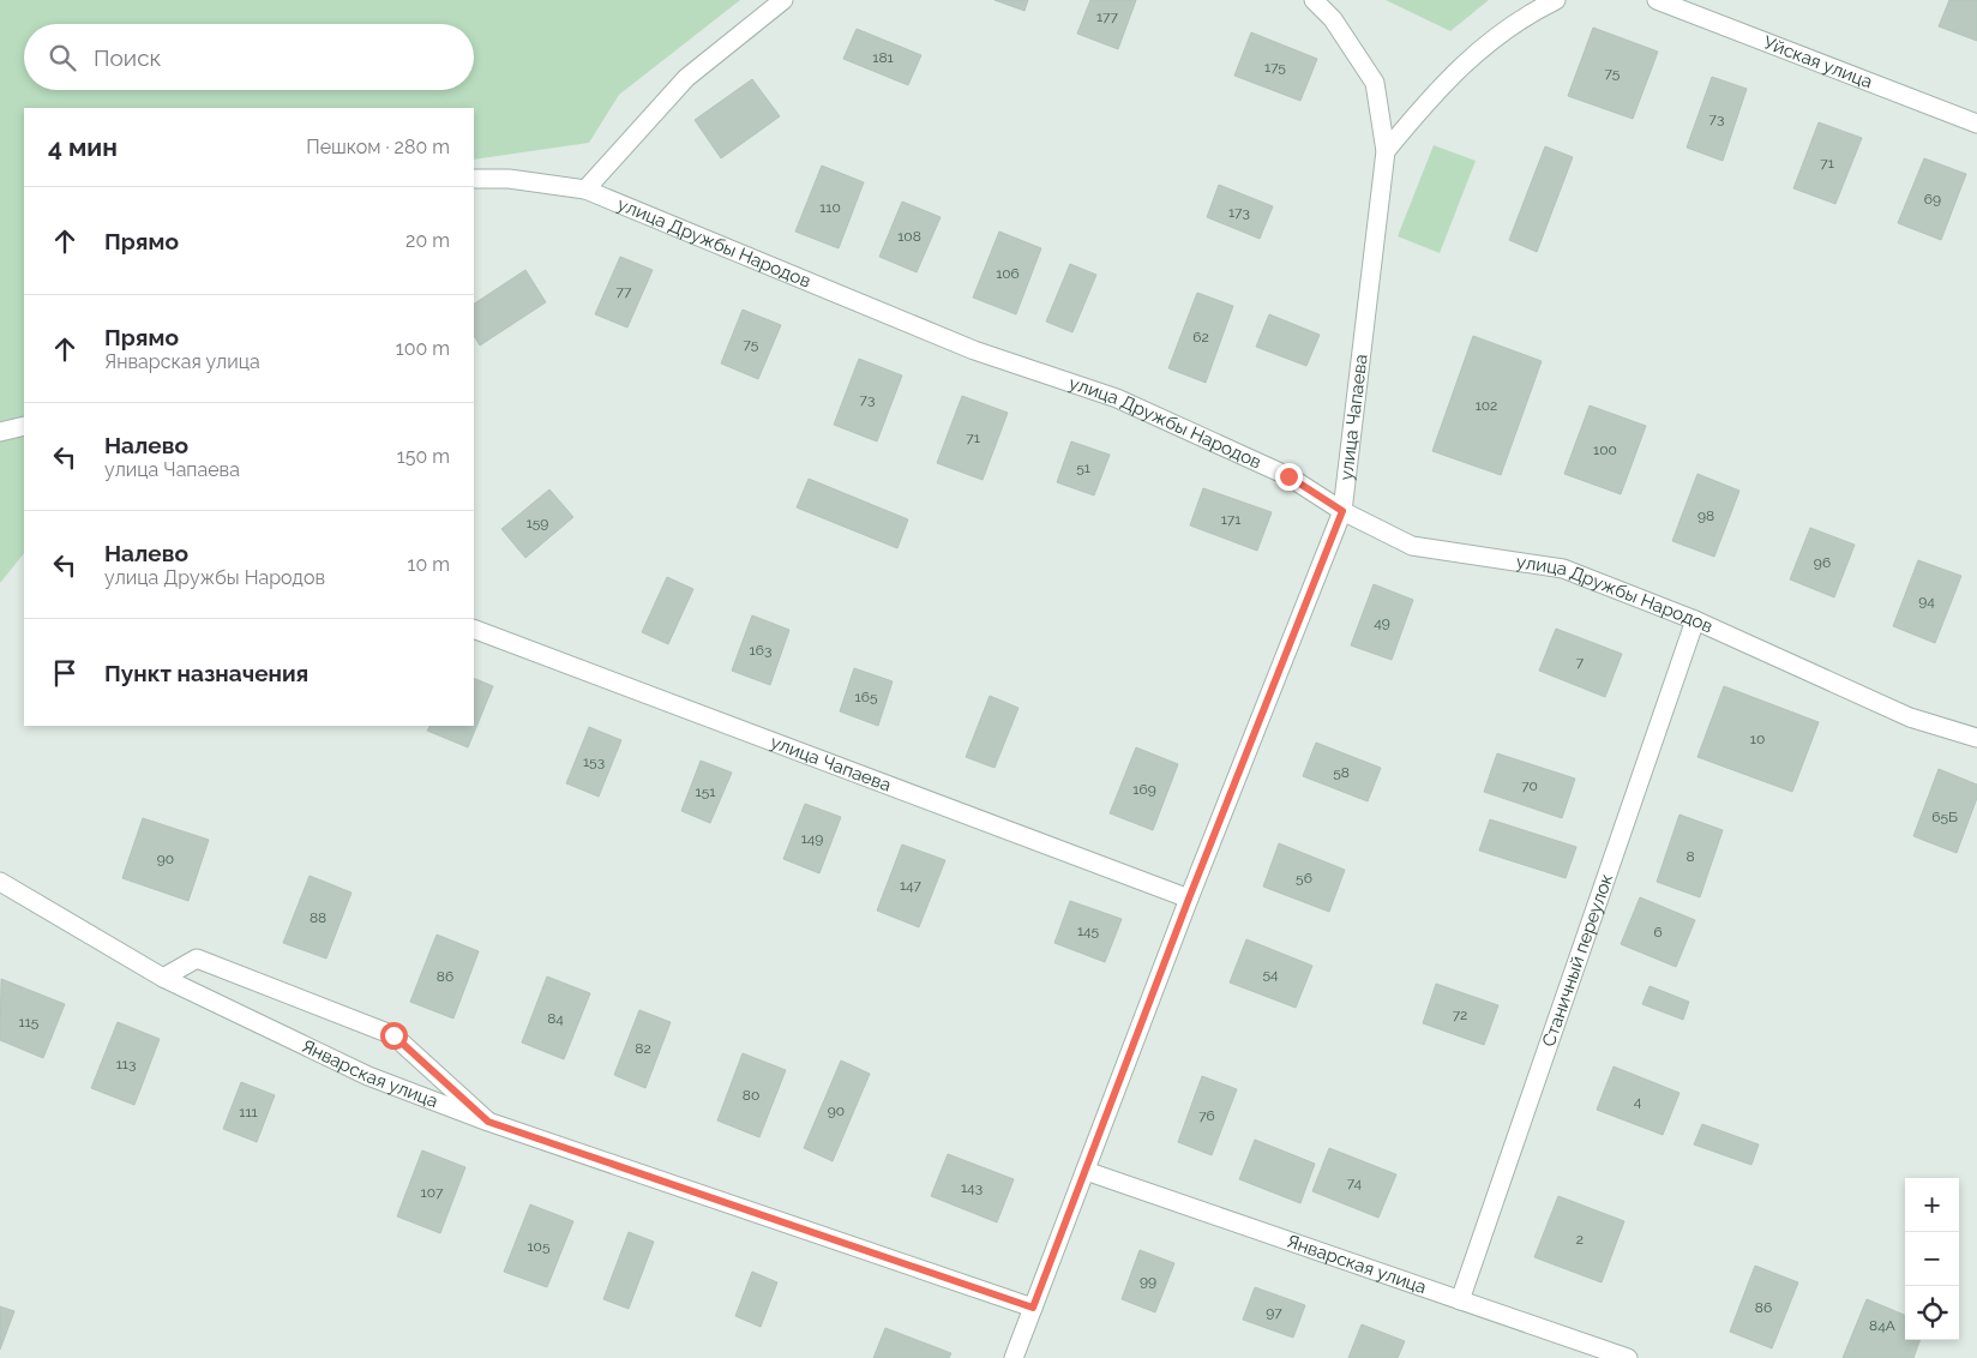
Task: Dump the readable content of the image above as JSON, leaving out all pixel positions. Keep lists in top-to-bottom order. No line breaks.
{"streets":{"street":["Уйская улица","улица Дружбы Народов","улица Чапаева","Станичный переулок","Январская улица"]},"crossings":[["улица Дружбы Народов","улица Чапаева"],["улица Дружбы Народов","Станичный переулок"],["улица Чапаева","Январская улица"],["Станичный переулок","Январская улица"]],"house_numbers":["177","181","175","75","73","71","69","110","173","108","106","77","62","75","73","102","71","100","51","98","171","159","96","94","49","163","7","165","10","153","58","70","169","151","65Б","149","8","90","56","147","88","145","6","54","86","72","84","115","82","113","80","4","90","111","76","74","143","107","2","105","99","86","97","84А"],"page":{"search":"Поиск","heading":["4 мин","Пешком · 280 m"],"list":[["Прямо","20 m"],["Прямо","Январская улица","100 m"],["Налево","улица Чапаева","150 m"],["Налево","улица Дружбы Народов","10 m"],"Пункт назначения"],"map_buttons":["+","−"]}}
